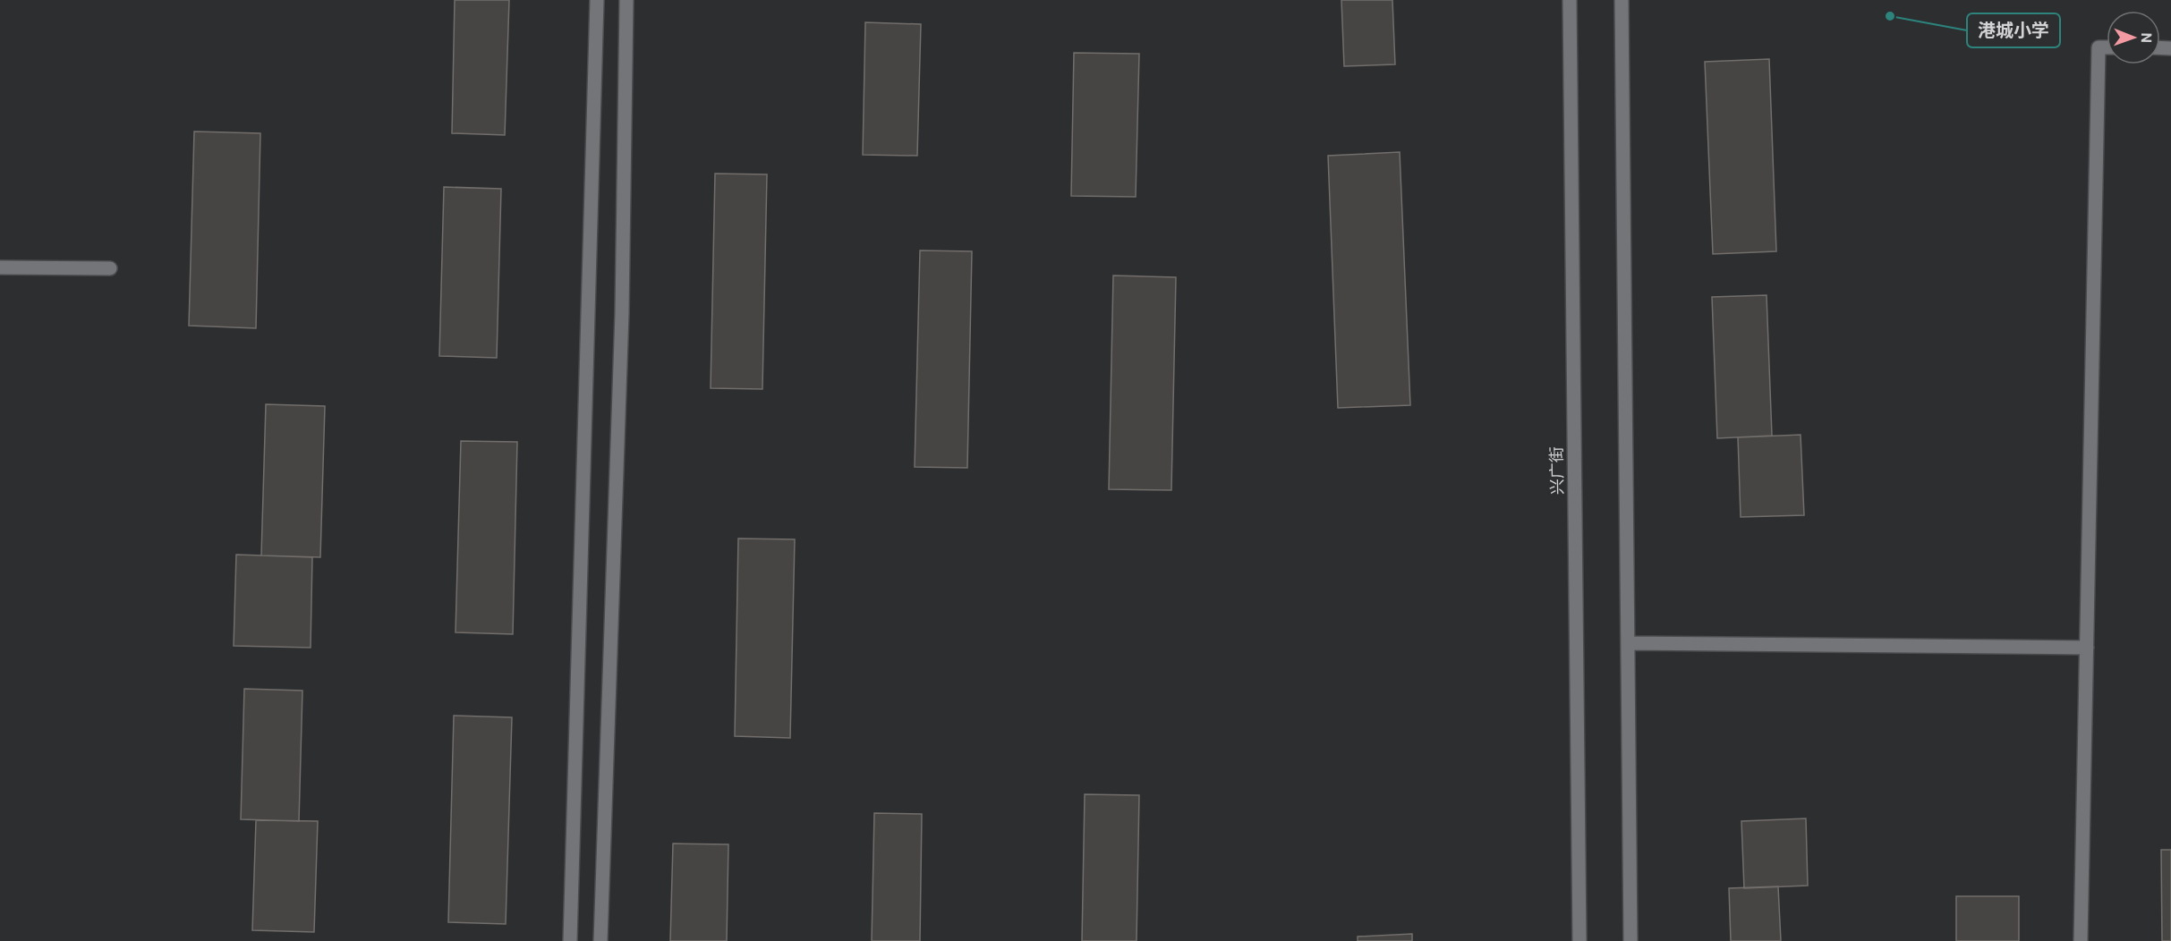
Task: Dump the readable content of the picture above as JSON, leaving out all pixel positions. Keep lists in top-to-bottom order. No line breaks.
{"streets":{"street":["兴广街"]},"places":["港城小学"],"north":"right"}
